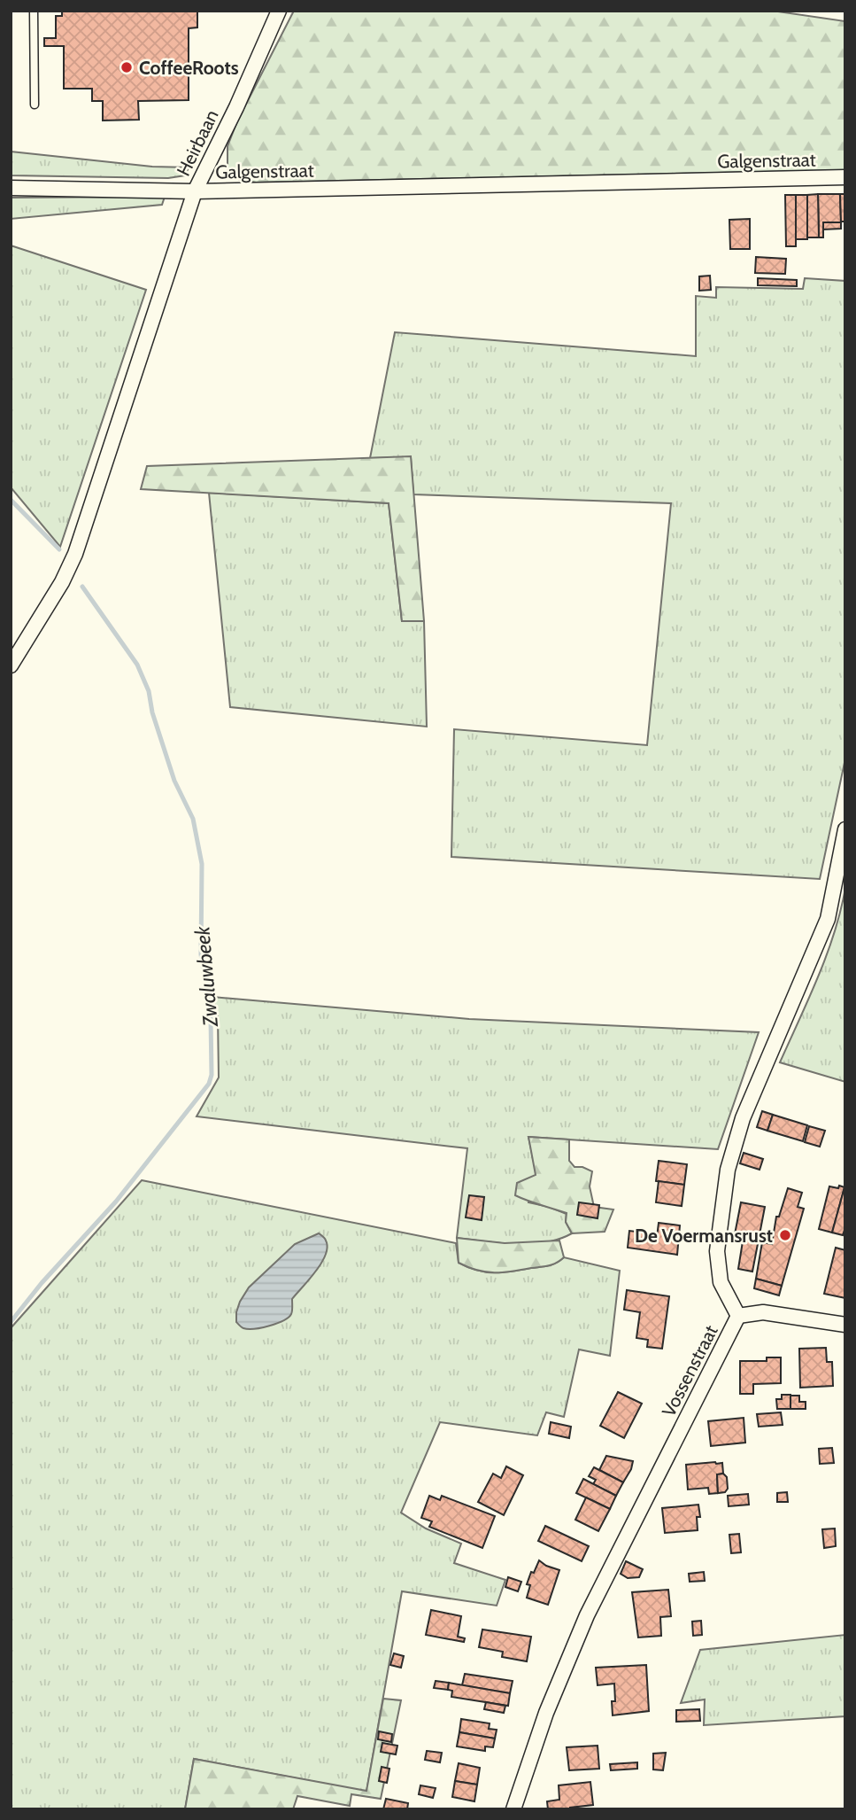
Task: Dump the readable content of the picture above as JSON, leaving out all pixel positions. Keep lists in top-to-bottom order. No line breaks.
{"streets":{"street":["Heirbaan","Galgenstraat","Vossenstraat"]},"crossings":[["Heirbaan","Galgenstraat"]],"water":["Zwaluwbeek"],"places":["CoffeeRoots","De Voermansrust"]}
